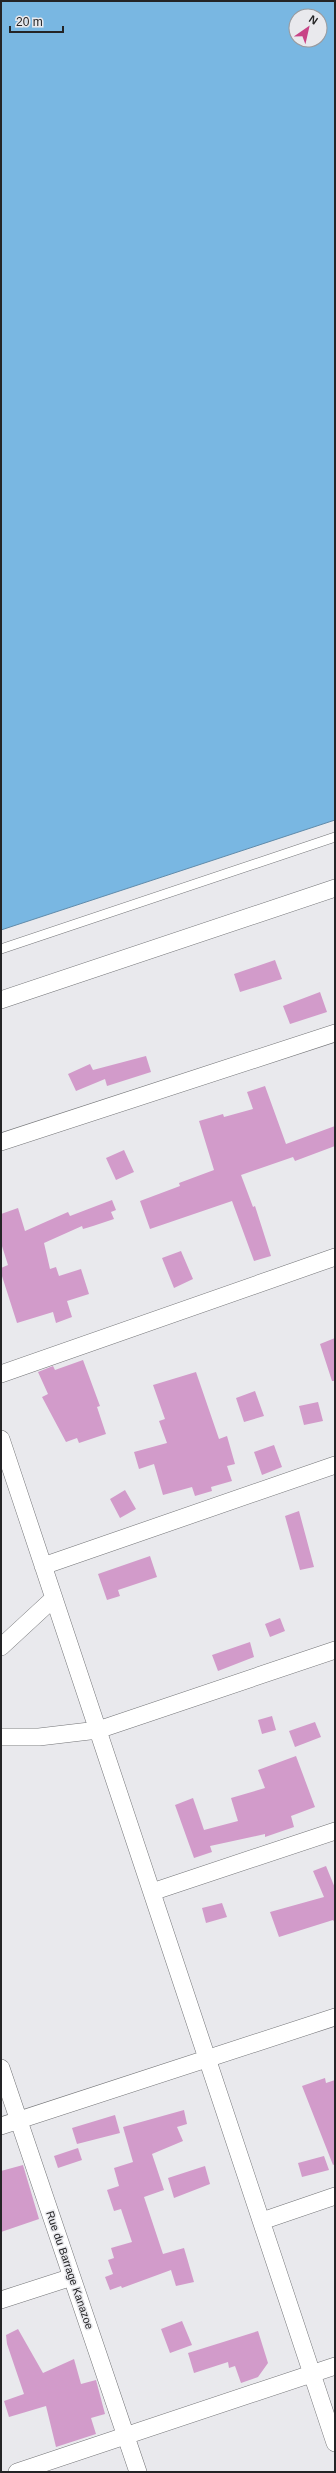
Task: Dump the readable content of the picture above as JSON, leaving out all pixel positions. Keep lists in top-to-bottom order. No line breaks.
{"streets":{"street":["Rue du Barrage Kanazoe"]},"scale_bar":"20 m","north":"top right"}
